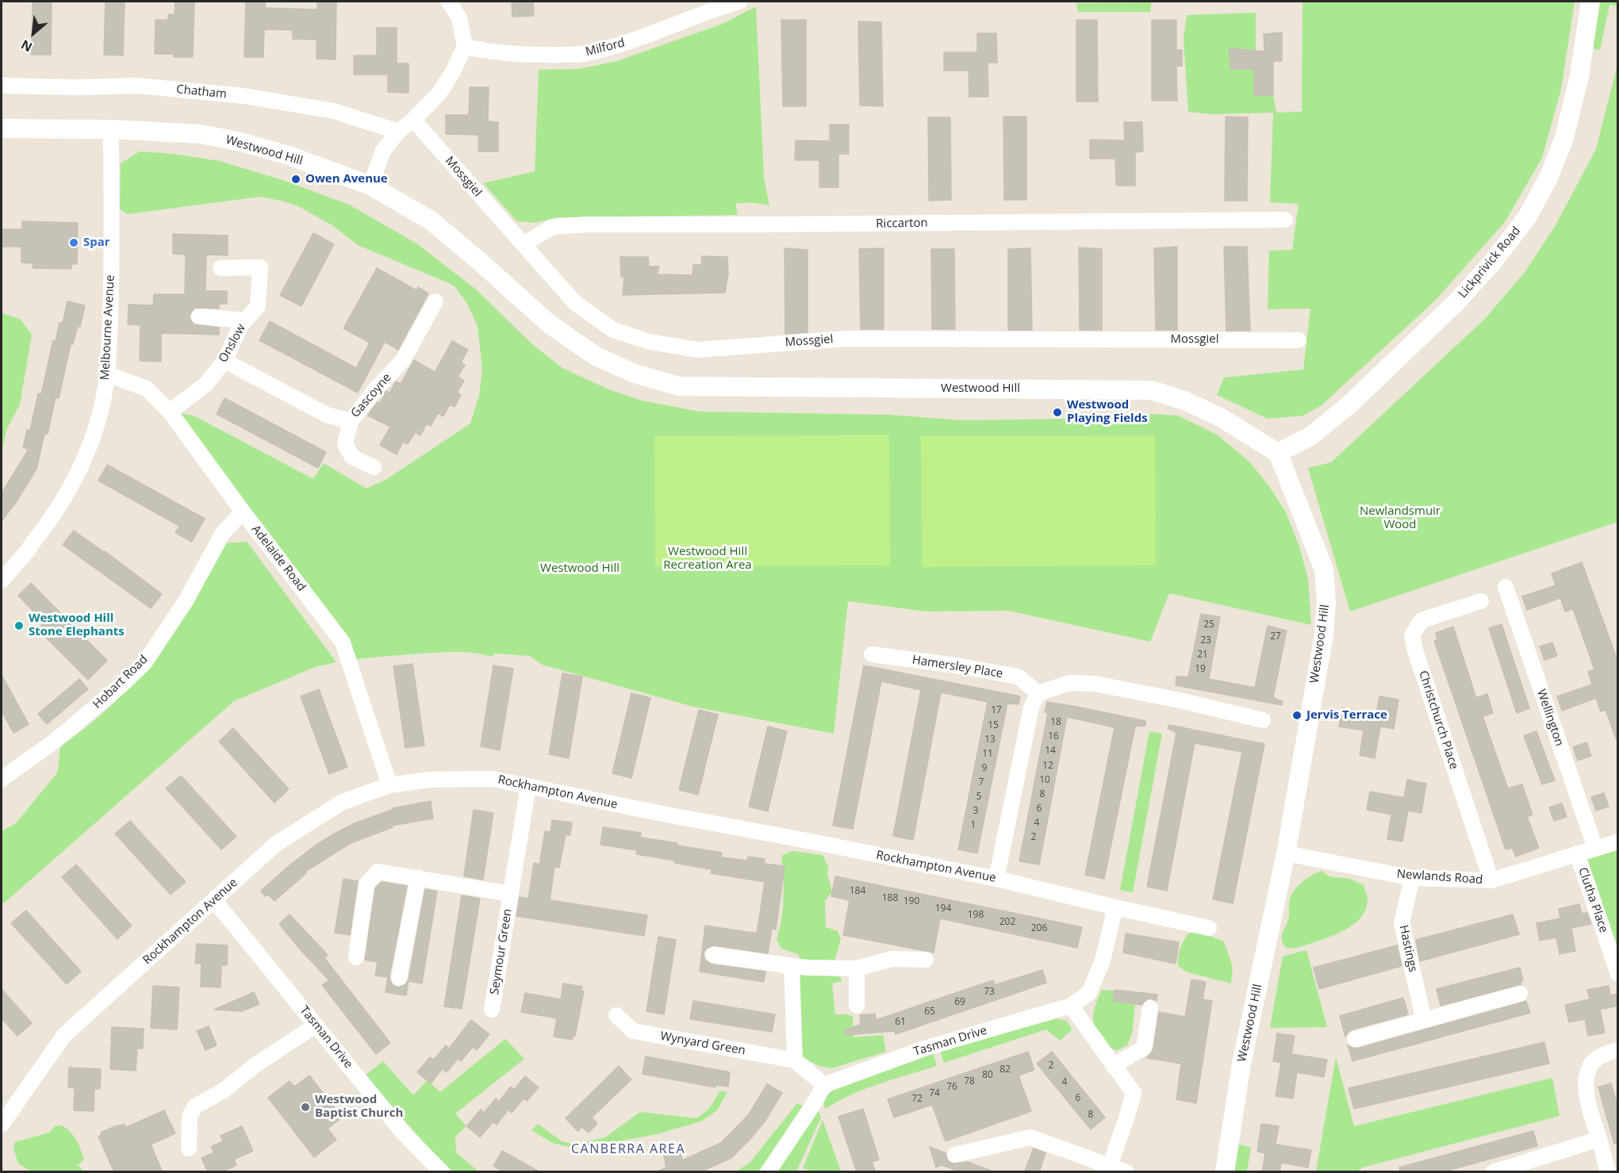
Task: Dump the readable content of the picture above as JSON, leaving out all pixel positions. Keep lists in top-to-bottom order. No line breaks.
{"streets":{"street":["Milford","Chatham","Westwood Hill","Mossgiel","Riccarton","Lickprivick Road","Melbourne Avenue","Onslow","Gascoyne","Adelaide Road","Hamersley Place","Hobart Road","Wellington","Christchurch Place","Rockhampton Avenue","Newlands Road","Clutha Place","Hastings","Seymour Green","Tasman Drive","Wynyard Green"]},"crossings":[["Westwood Hill","Lickprivick Road"],["Westwood Hill","Melbourne Avenue"],["Westwood Hill","Newlands Road"],["Mossgiel","Riccarton"],["Melbourne Avenue","Adelaide Road"],["Onslow","Gascoyne"],["Onslow","Adelaide Road"],["Adelaide Road","Hobart Road"],["Adelaide Road","Rockhampton Avenue"],["Wellington","Newlands Road"],["Christchurch Place","Newlands Road"],["Rockhampton Avenue","Seymour Green"],["Rockhampton Avenue","Tasman Drive"],["Newlands Road","Clutha Place"],["Newlands Road","Hastings"],["Tasman Drive","Wynyard Green"]],"districts":["CANBERRA AREA"],"parks":["Newlandsmuir Wood","Westwood Hill Recreation Area","Westwood Hill"],"places":["Owen Avenue","Spar","Westwood Playing Fields","Westwood Hill Stone Elephants","Jervis Terrace","Westwood Baptist Church"],"house_numbers":["25","27","23","21","19","17","18","15","16","13","14","11","12","9","10","7","8","5","6","3","4","1","2","184","188","190","194","198","202","206","73","69","65","61","2","82","80","78","4","76","74","6","72","8"],"north":"bottom left"}
